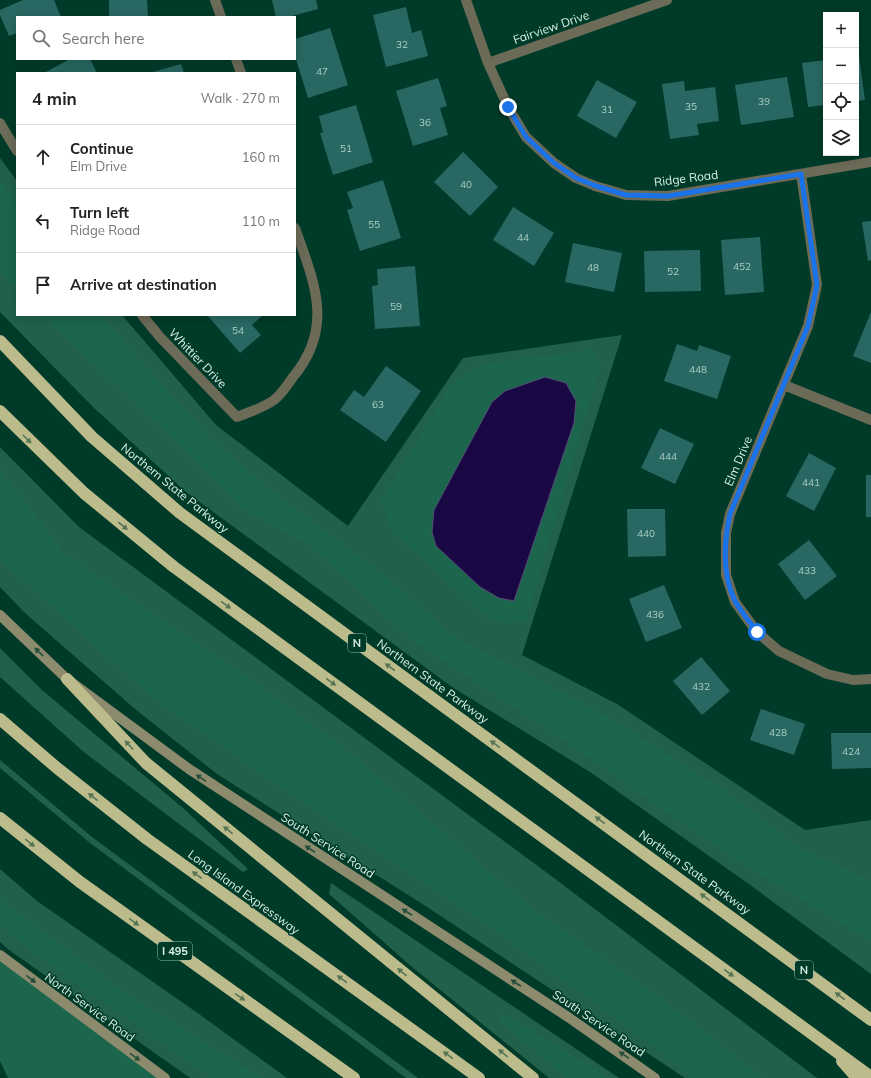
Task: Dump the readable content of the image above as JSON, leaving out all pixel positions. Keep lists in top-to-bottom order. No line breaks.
{"streets":{"highway":["Northern State Parkway","N","Long Island Expressway","I 495"],"main road":["South Service Road","North Service Road"],"street":["Fairview Drive","Ridge Road","Whittier Drive","Elm Drive"]},"crossings":[["Fairview Drive","Ridge Road"],["Ridge Road","Elm Drive"]],"one_way":["South Service Road","North Service Road"],"house_numbers":["32","47","39","35","31","36","51","40","55","44","452","48","52","59","54","448","63","444","441","440","433","436","432","428","424"],"page":{"map_buttons":["+","−"],"search":"Search here","heading":["4 min","Walk · 270 m"],"list":[["Continue","Elm Drive","160 m"],["Turn left","Ridge Road","110 m"],"Arrive at destination"]}}
